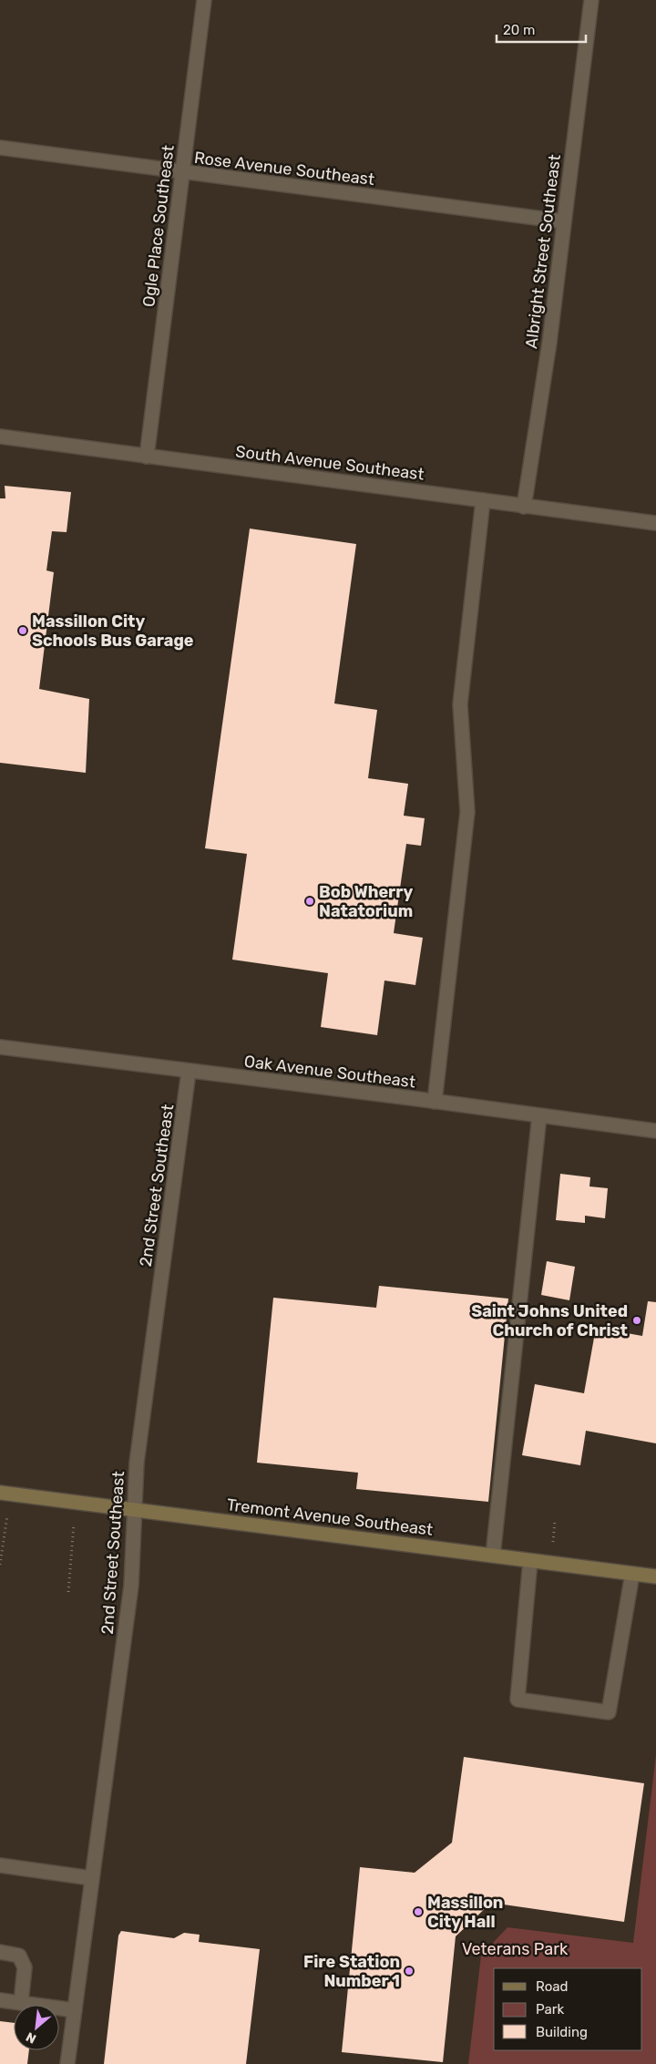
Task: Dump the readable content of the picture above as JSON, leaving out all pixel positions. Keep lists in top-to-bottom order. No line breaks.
{"streets":{"street":["Rose Avenue Southeast","Ogle Place Southeast","Albright Street Southeast","South Avenue Southeast","Oak Avenue Southeast","2nd Street Southeast","Tremont Avenue Southeast"]},"crossings":[["Rose Avenue Southeast","Ogle Place Southeast"],["Rose Avenue Southeast","Albright Street Southeast"],["Ogle Place Southeast","South Avenue Southeast"],["Albright Street Southeast","South Avenue Southeast"],["Oak Avenue Southeast","2nd Street Southeast"],["2nd Street Southeast","Tremont Avenue Southeast"]],"parks":["Veterans Park"],"places":["Massillon City Schools Bus Garage","Bob Wherry Natatorium","Saint Johns United Church of Christ","Massillon City Hall","Fire Station Number 1"],"legend":["Road","Park","Building"],"scale_bar":"20 m","north":"bottom left"}
